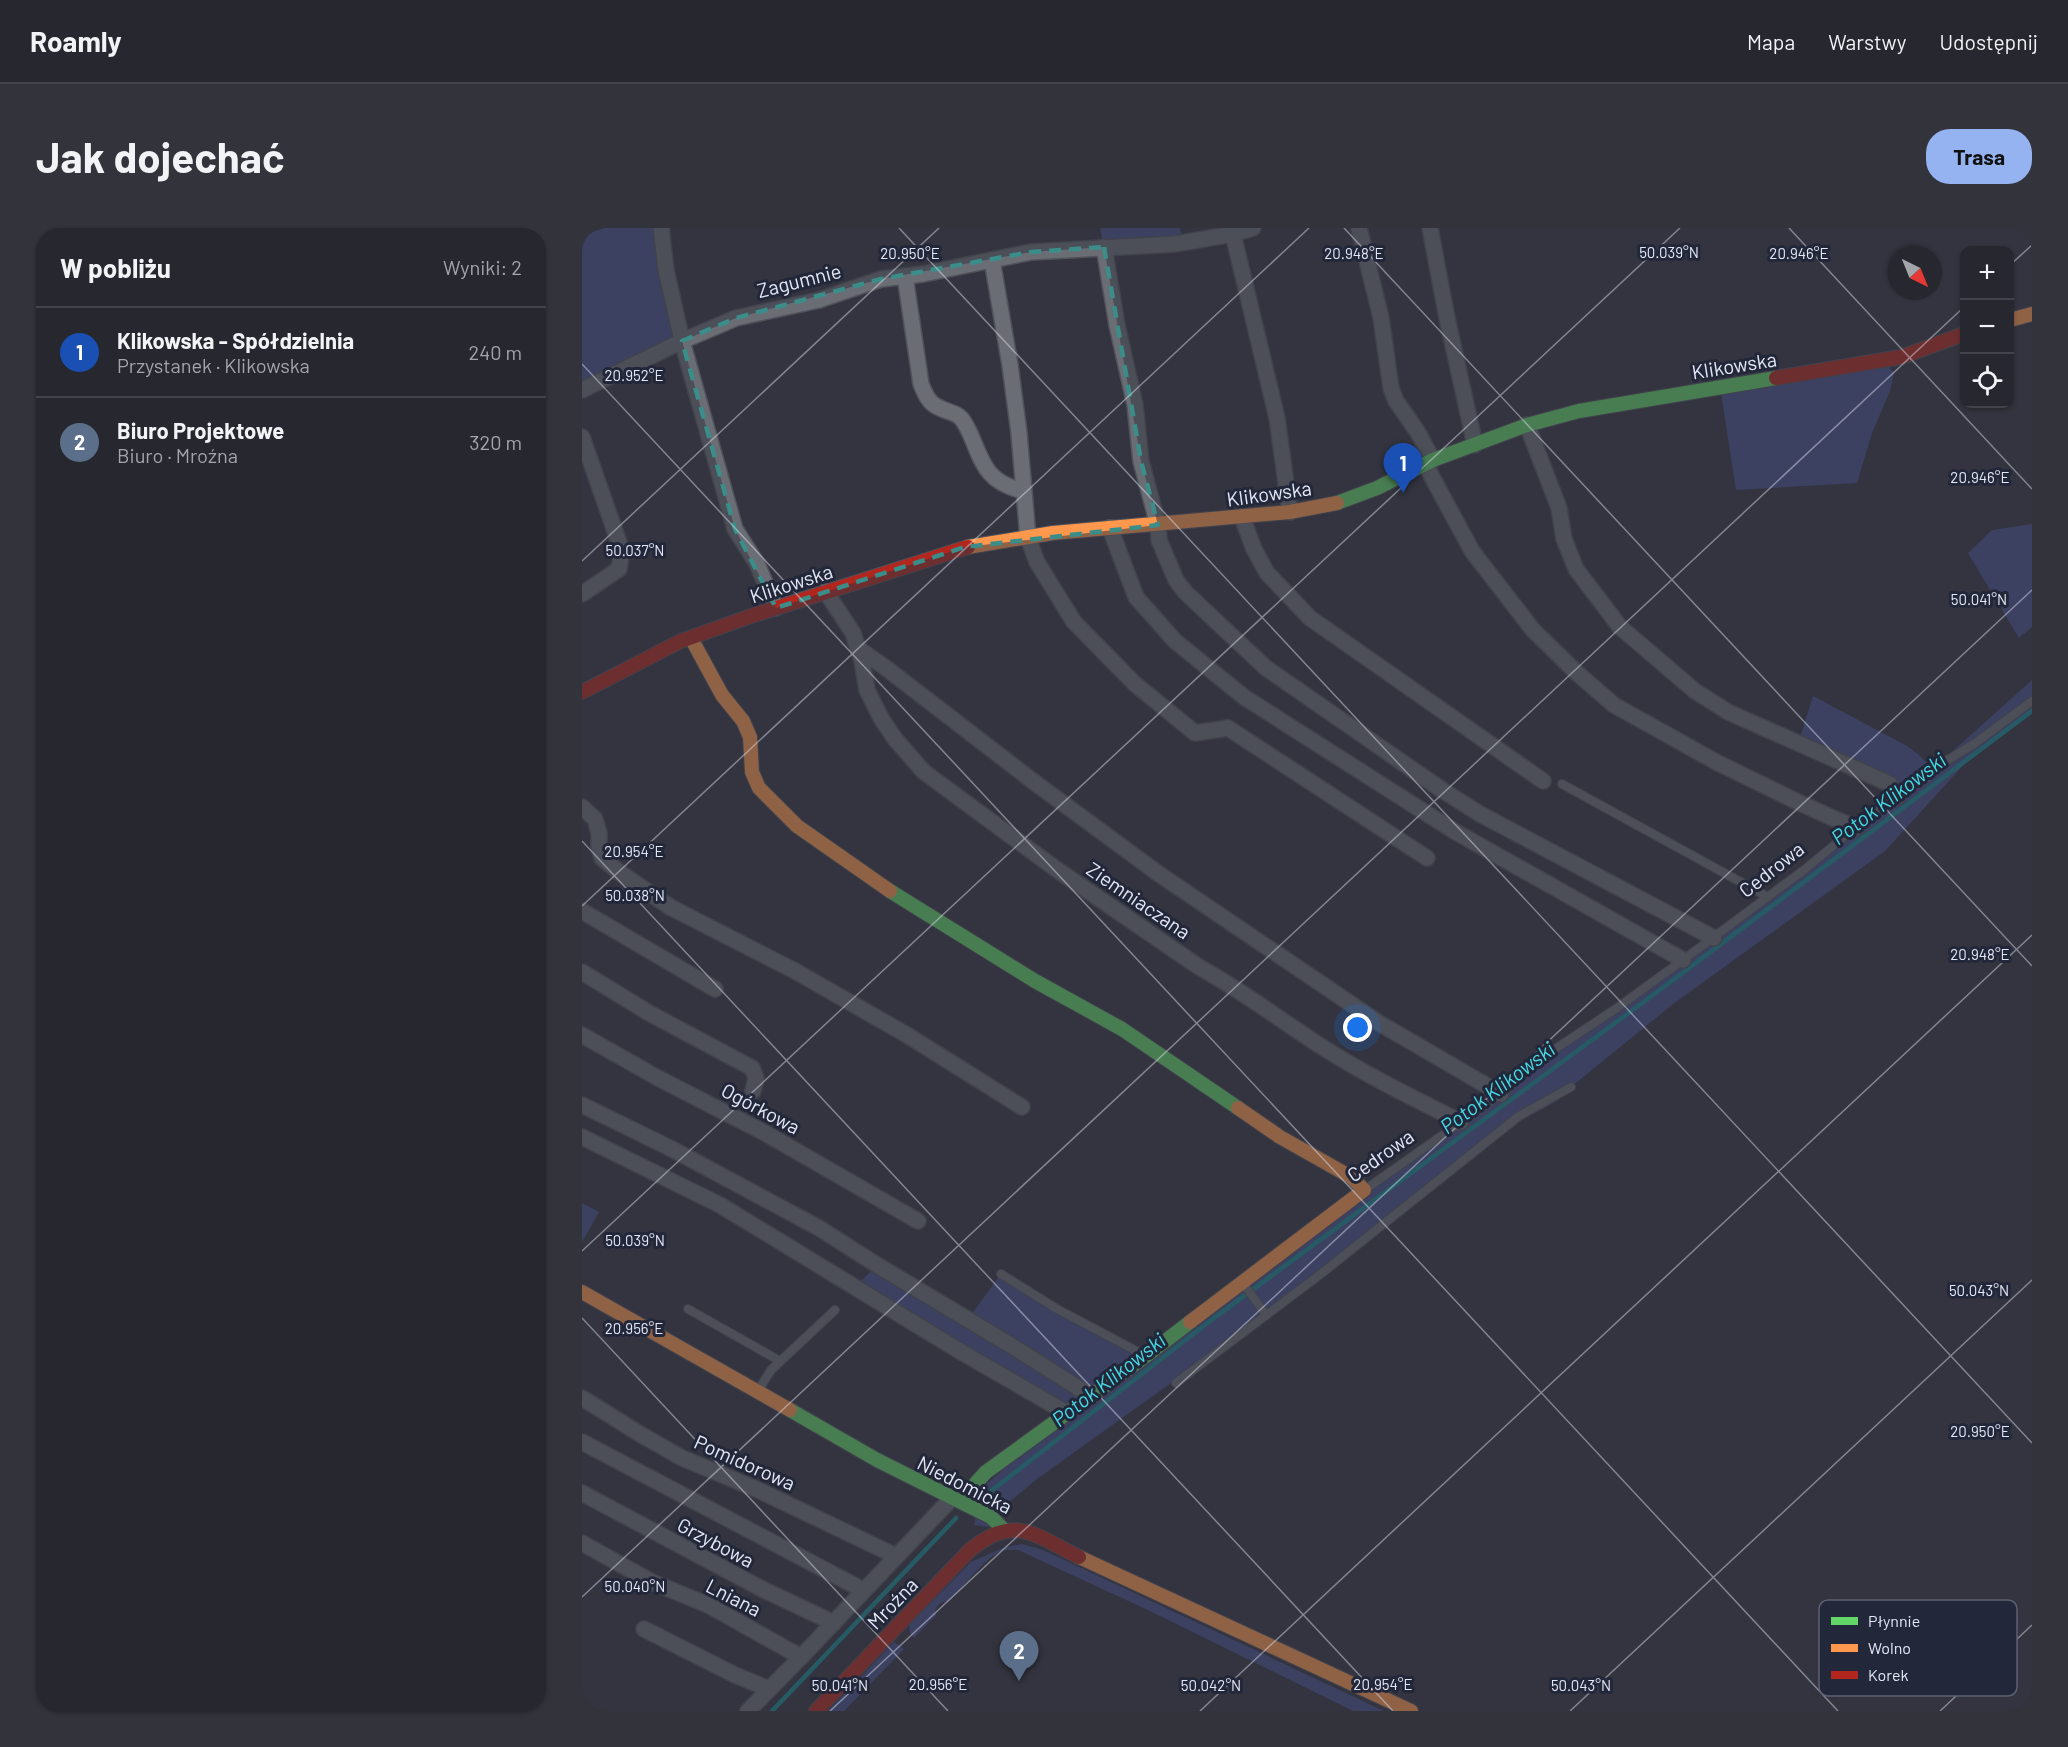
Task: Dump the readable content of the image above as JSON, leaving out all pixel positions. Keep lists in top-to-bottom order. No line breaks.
{"streets":{"street":["Zagumnie","Klikowska","Cedrowa","Ziemniaczana","Ogórkowa","Pomidorowa","Niedomicka","Grzybowa","Lniana","Mroźna"]},"crossings":[["Klikowska","Ziemniaczana"],["Cedrowa","Ziemniaczana"],["Cedrowa","Niedomicka"],["Niedomicka","Mroźna"]],"water":["Potok Klikowski"],"legend":["Płynnie","Wolno","Korek"],"north":"bottom right","page":{"header":"Roamly","nav":["Mapa","Warstwy","Udostępnij"],"buttons":"Trasa","title":"Jak dojechać","heading":["W pobliżu","Wyniki: 2"],"map_buttons":["+","−"],"list":[{"mark":"1","name":"Klikowska - Spółdzielnia","note":"Przystanek · Klikowska","value":"240 m"},{"mark":"2","name":"Biuro Projektowe","note":"Biuro · Mroźna","value":"320 m"}],"pins":["1","2"]},"coordinates":["50.039°N","20.950°E","20.948°E","20.946°E","20.952°E","50.037°N","50.041°N","20.954°E","50.038°N","50.043°N","20.956°E","50.040°N","50.042°N"]}
